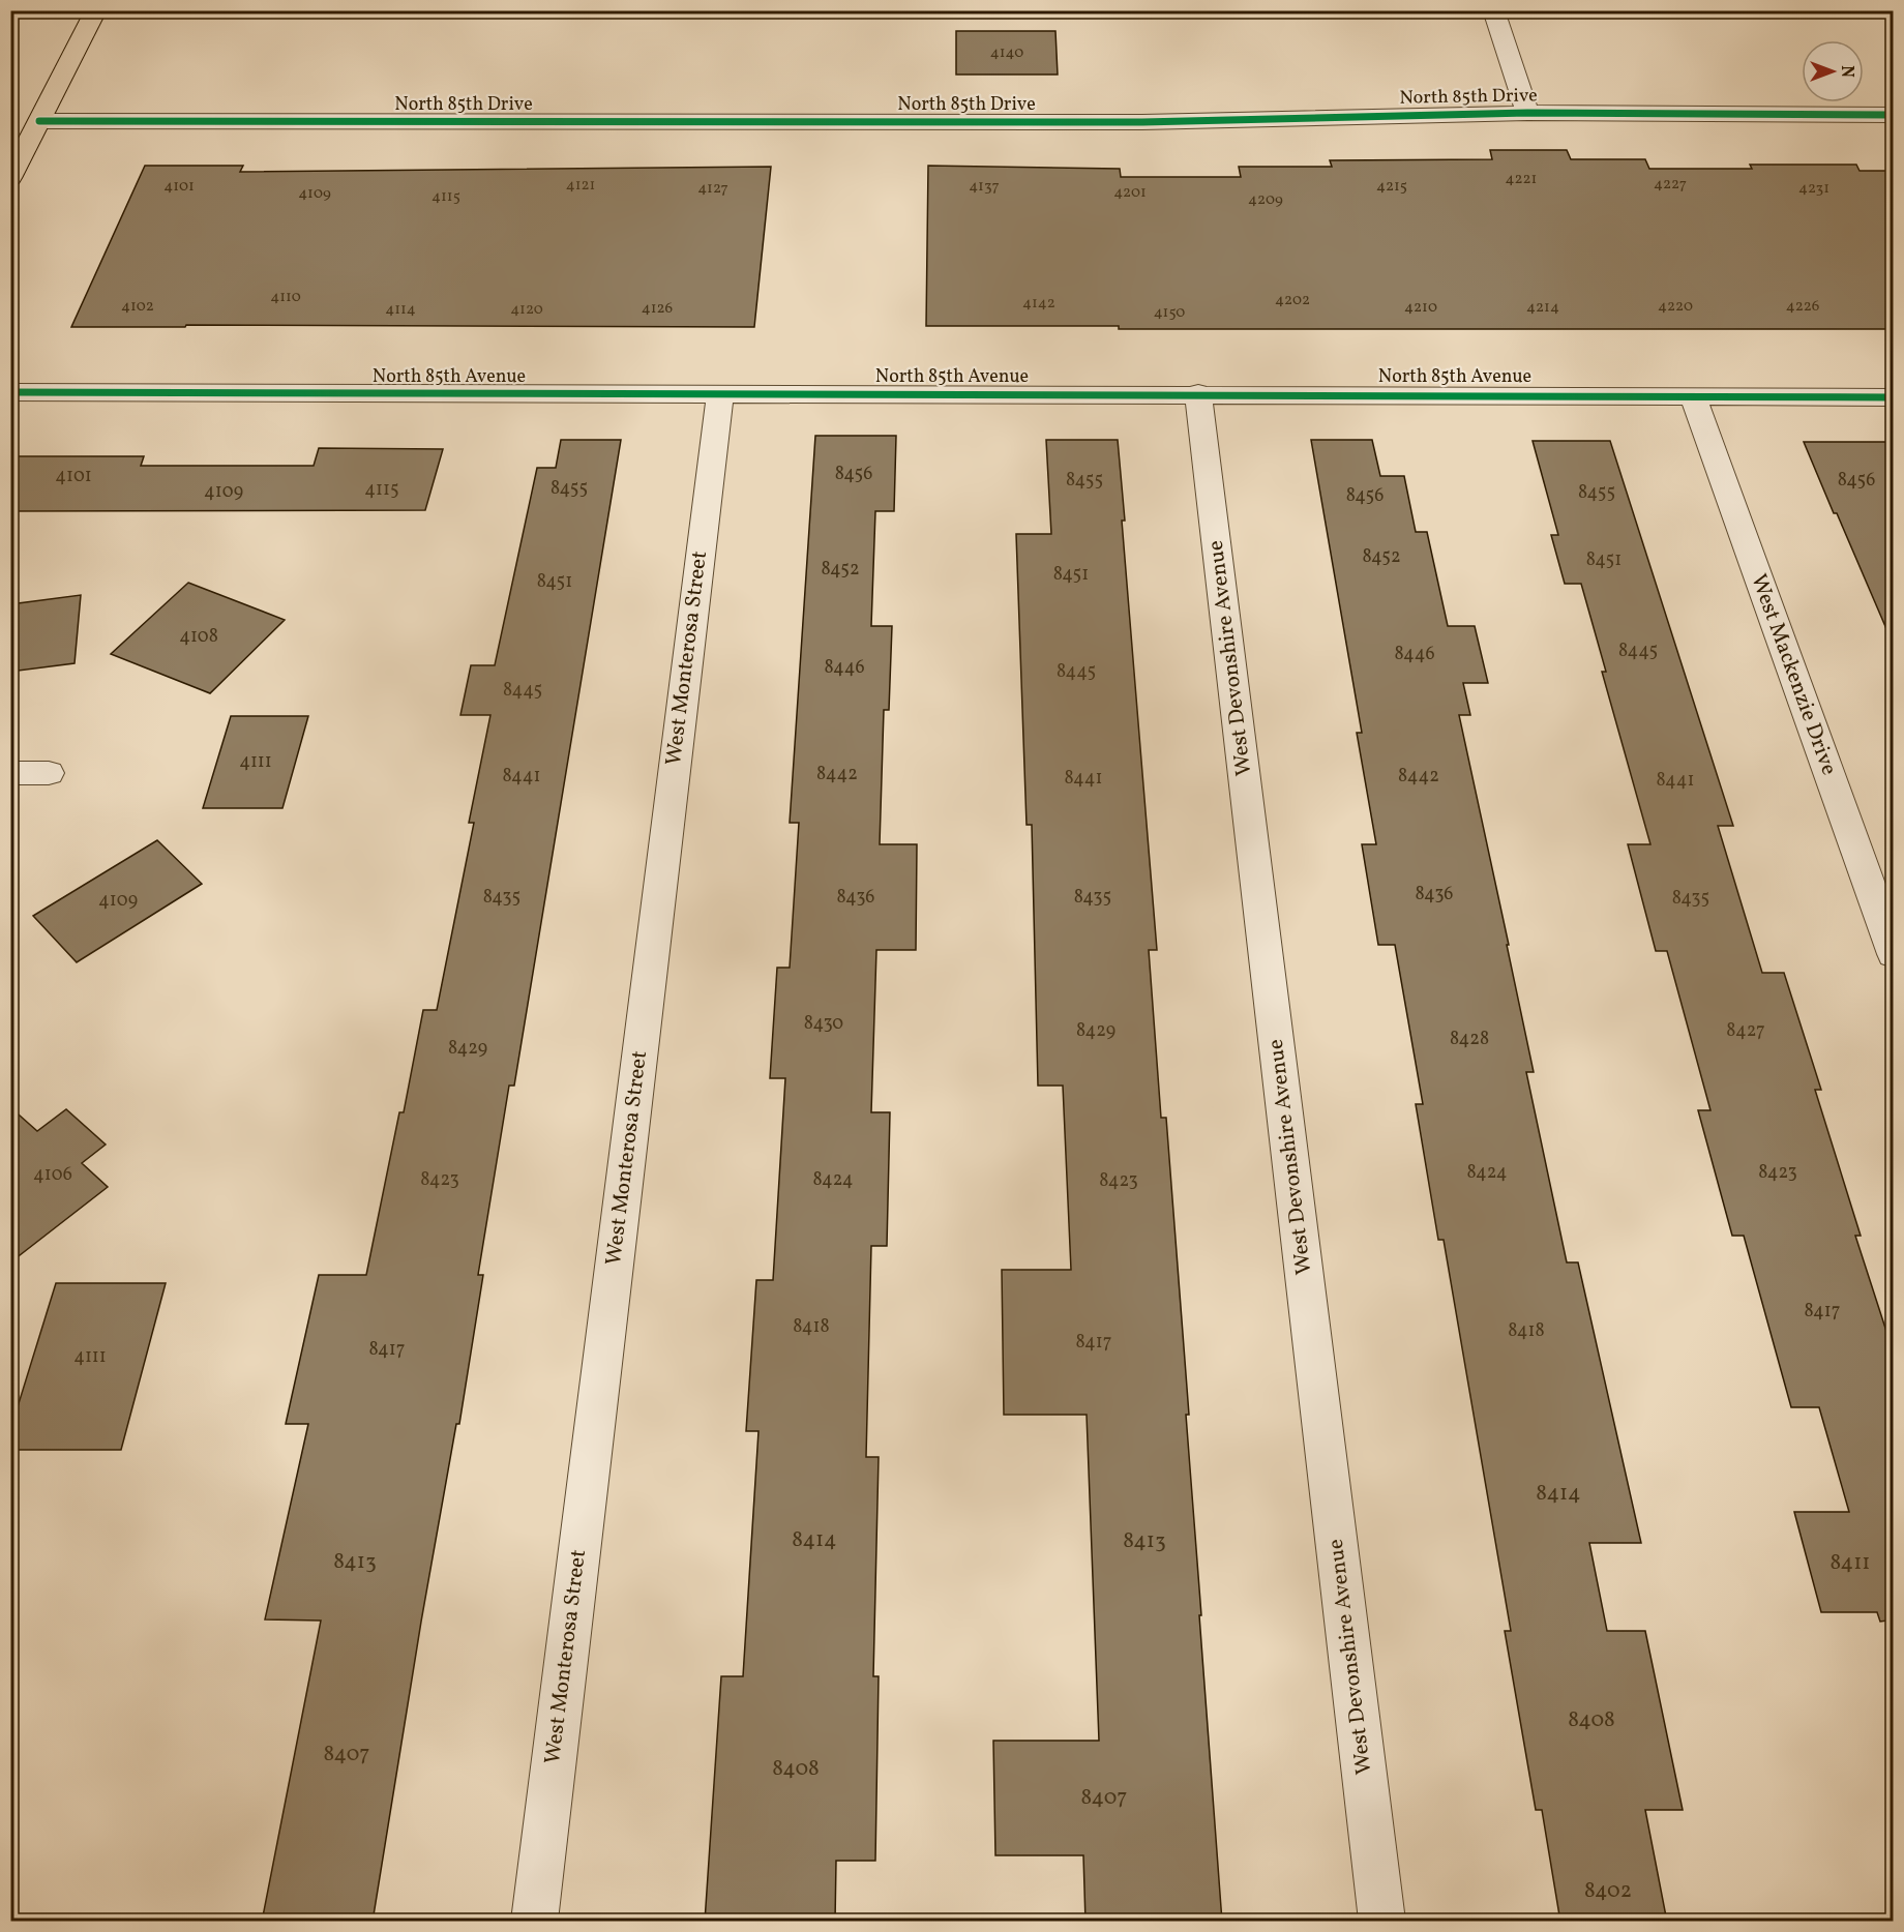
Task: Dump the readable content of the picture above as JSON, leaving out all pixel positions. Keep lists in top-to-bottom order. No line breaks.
{"streets":{"street":["North 85th Drive","North 85th Avenue","West Monterosa Street","West Devonshire Avenue","West Mackenzie Drive"]},"crossings":[["North 85th Avenue","West Monterosa Street"],["North 85th Avenue","West Devonshire Avenue"],["North 85th Avenue","West Mackenzie Drive"]],"house_numbers":["4140","4221","4227","4121","4101","4137","4215","4127","4231","4201","4109","4115","4209","4110","4202","4142","4102","4220","4226","4210","4214","4126","4114","4120","4150","8456","4101","8455","8456","8455","4115","4109","8455","8456","8452","8451","8452","8451","8451","4108","8445","8446","8446","8445","8445","4111","8442","8441","8442","8441","8441","8436","8435","8436","8435","8435","4109","8430","8429","8427","8428","8429","8424","8423","4106","8423","8424","8423","8417","8418","8418","8417","8417","4111","8414","8414","8413","8413","8411","8408","8407","8408","8407","8402"],"north":"right"}
